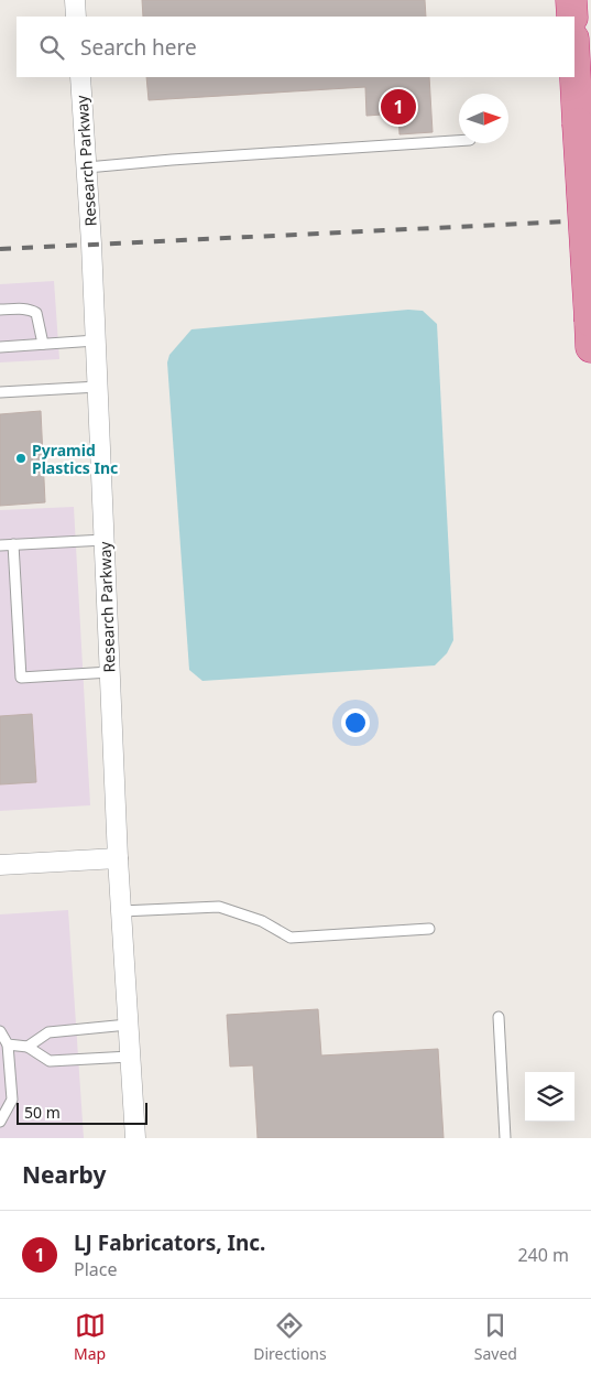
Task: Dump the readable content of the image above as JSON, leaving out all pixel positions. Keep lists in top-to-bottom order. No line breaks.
{"streets":{"street":["Research Parkway"]},"places":["Pyramid Plastics Inc"],"scale_bar":"50 m","north":"right","page":{"search":"Search here","pins":"1","scale":"50 m","heading":"Nearby","list":[{"mark":"1","name":"LJ Fabricators, Inc.","note":"Place","value":"240 m"}],"nav":["Map","Directions","Saved"]}}
